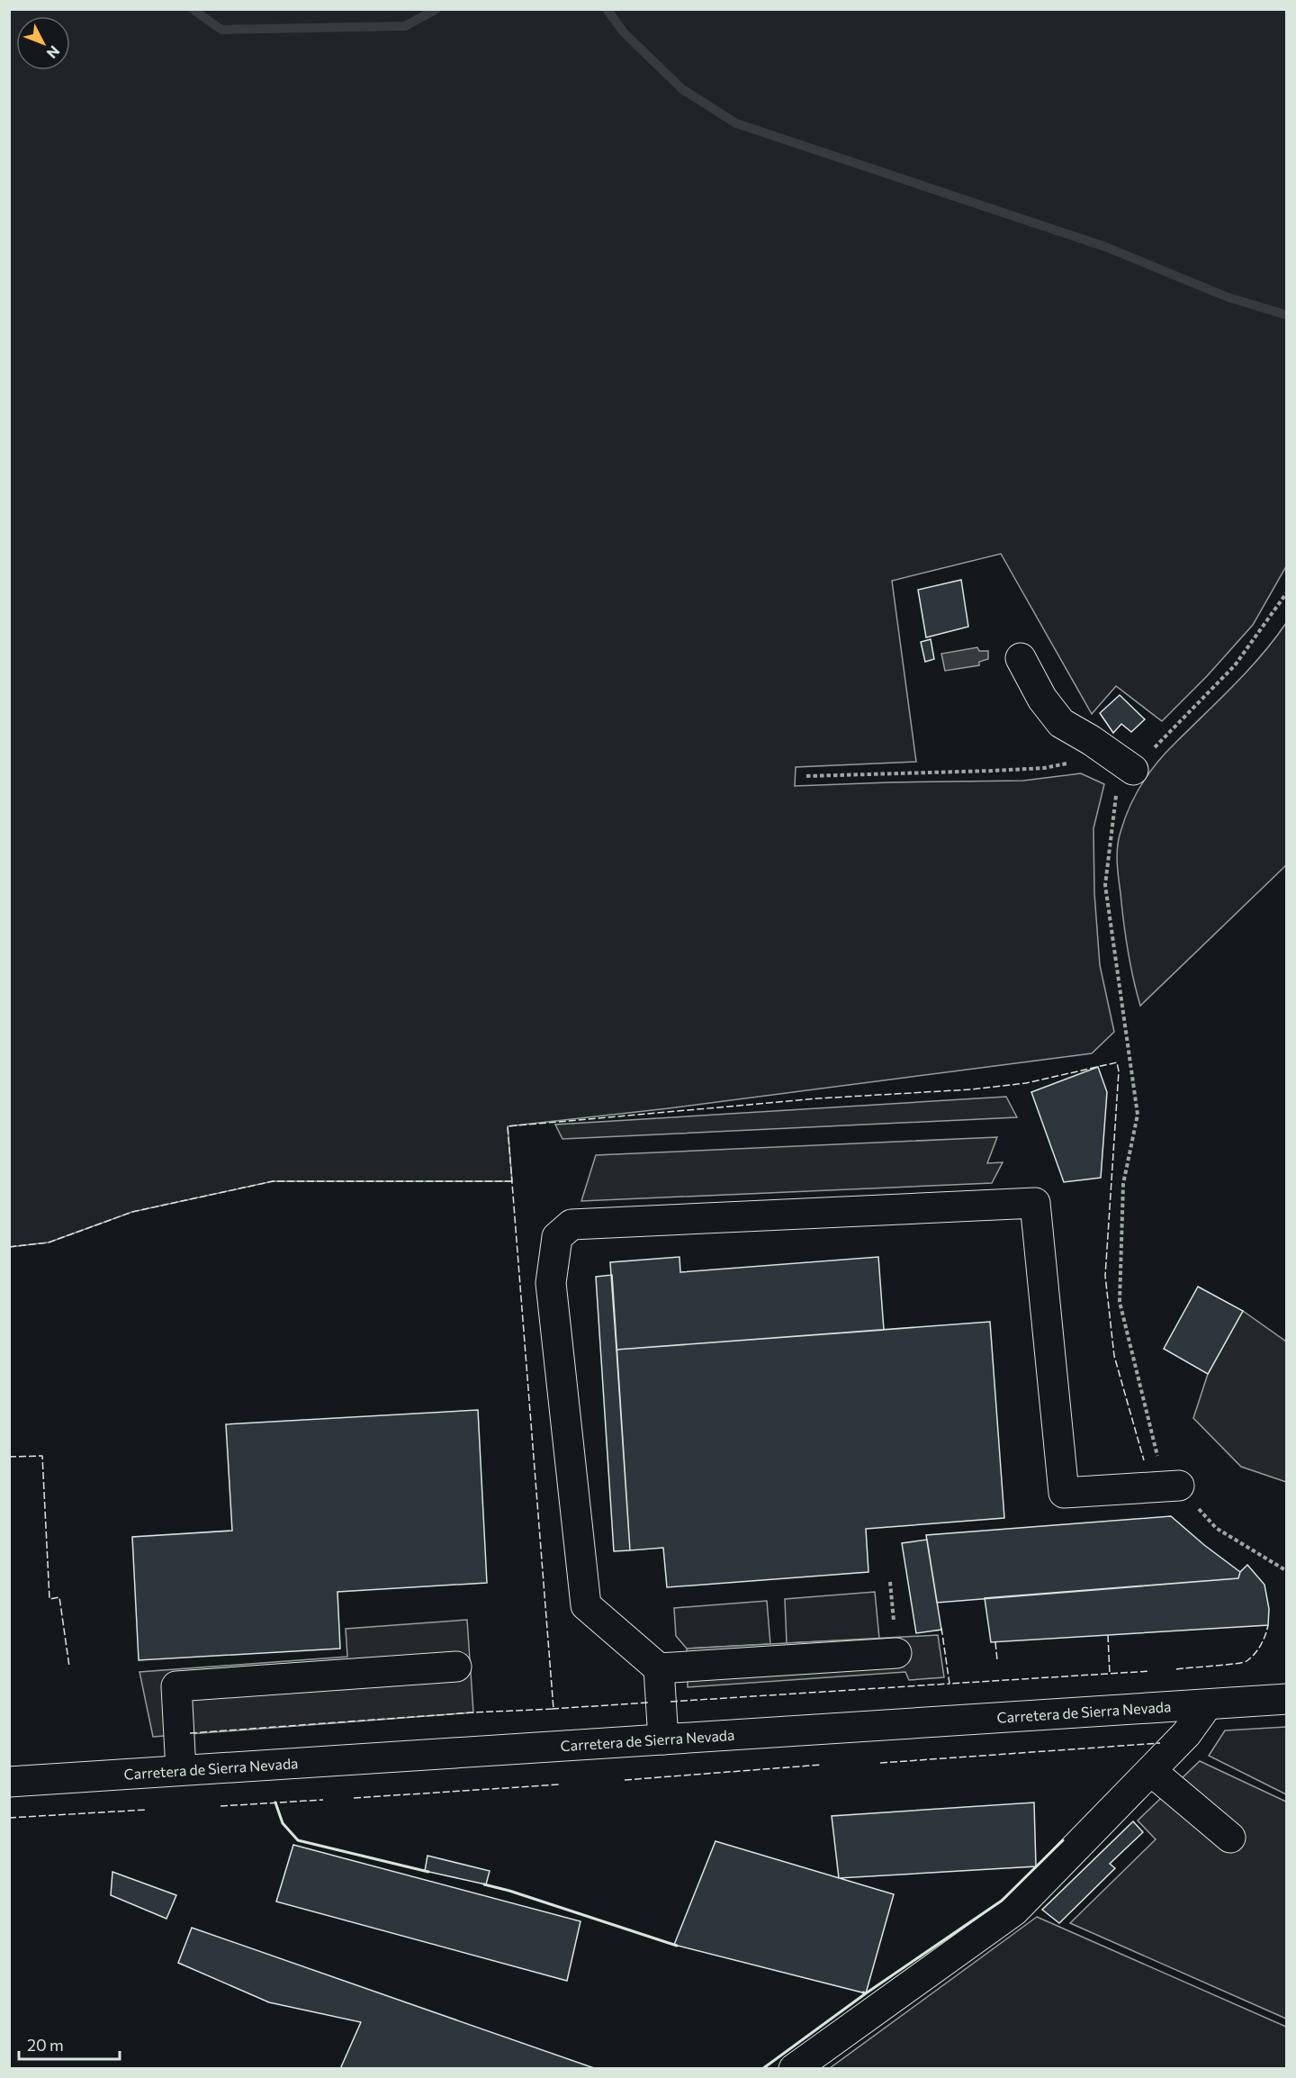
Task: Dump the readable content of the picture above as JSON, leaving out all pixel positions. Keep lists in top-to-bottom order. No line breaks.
{"streets":{"main road":["Carretera de Sierra Nevada"]},"scale_bar":"20 m","north":"bottom right"}
